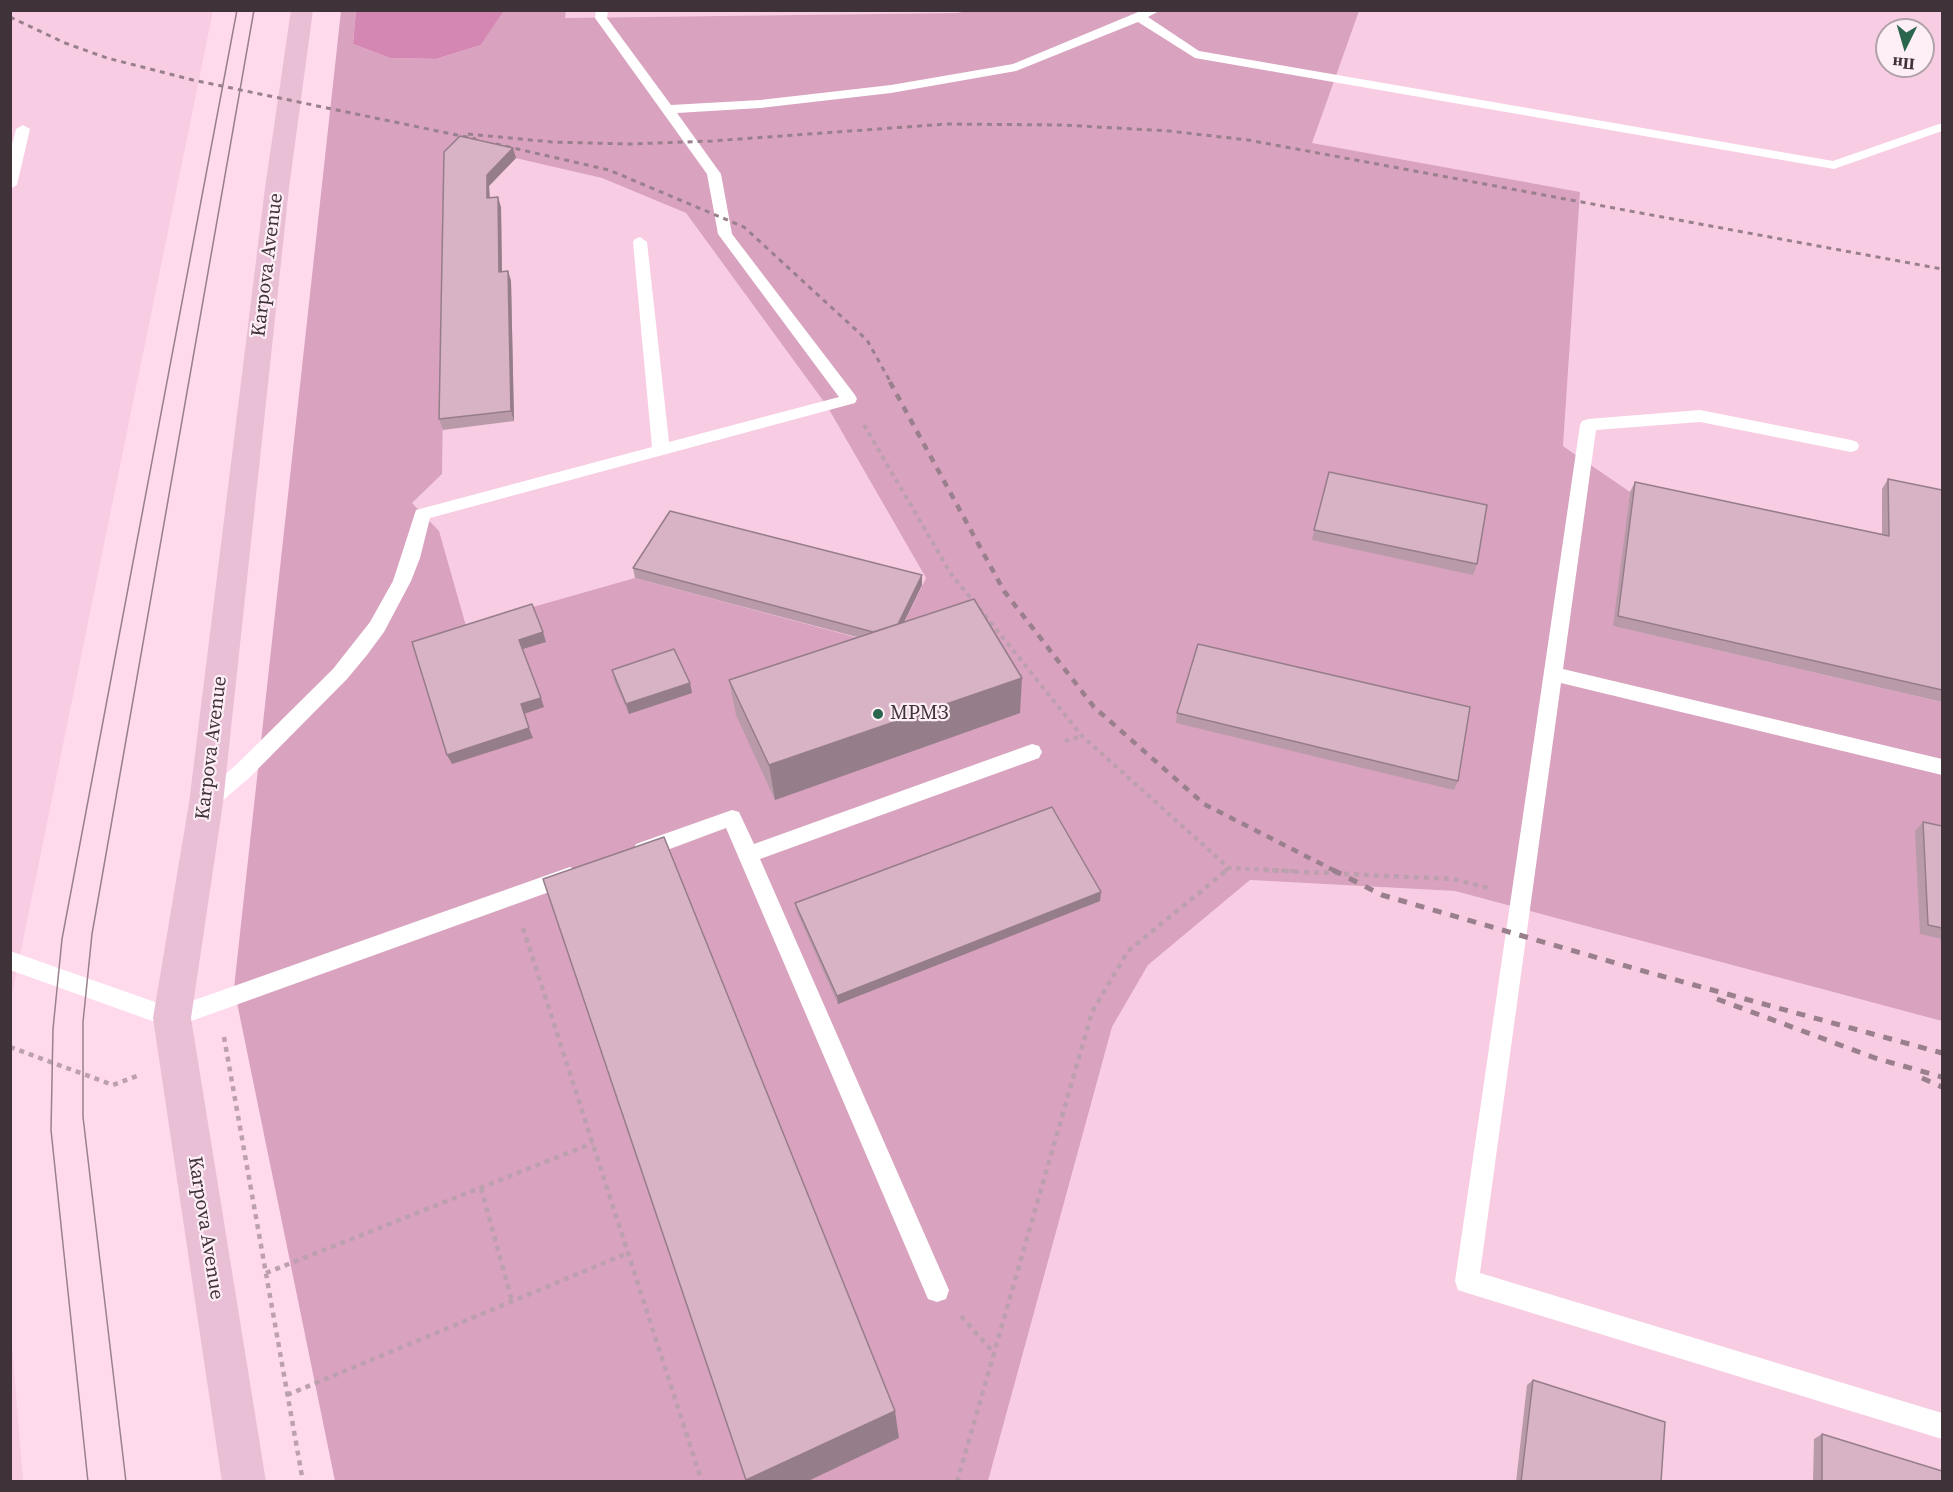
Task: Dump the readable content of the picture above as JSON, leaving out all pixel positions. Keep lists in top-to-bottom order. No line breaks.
{"streets":{"main road":["Karpova Avenue"]},"places":["МРМЗ"],"north":"bottom"}
